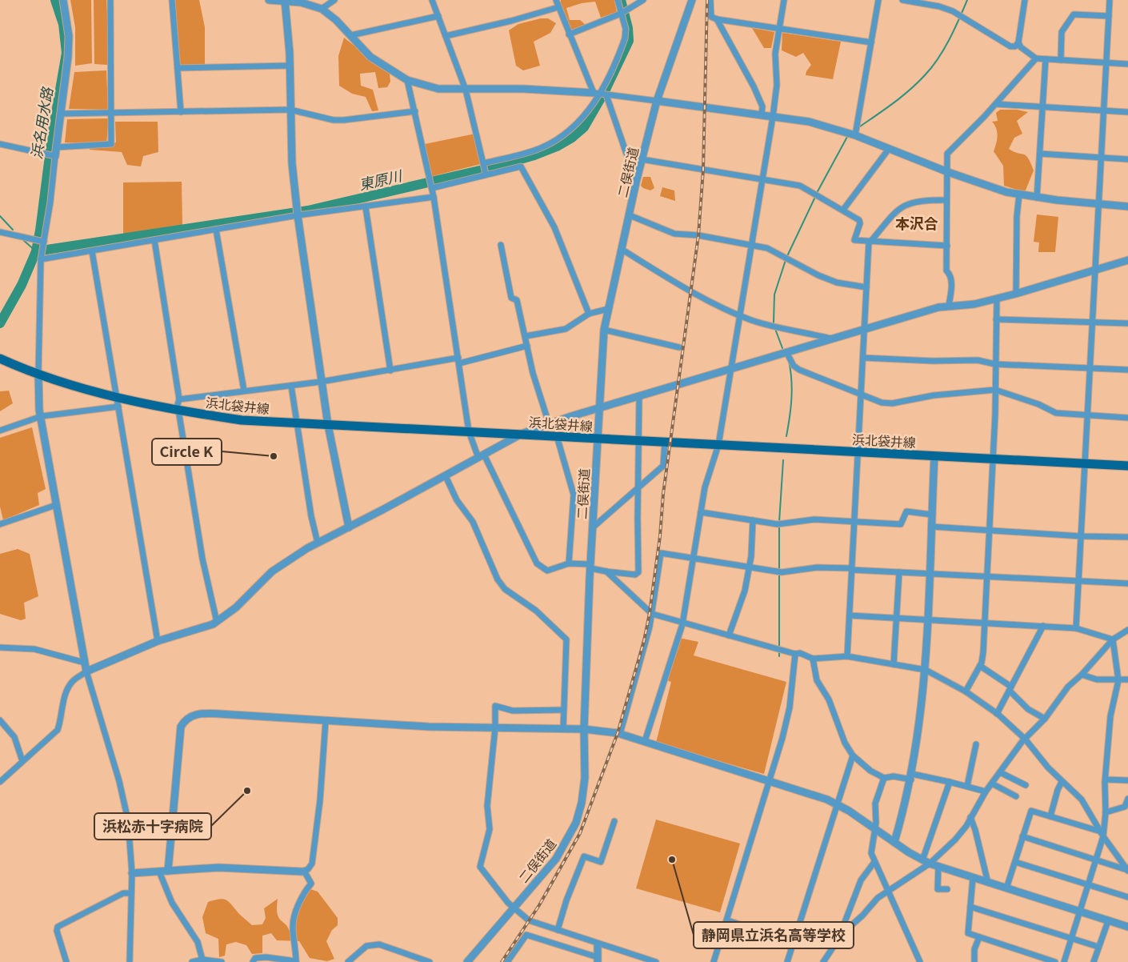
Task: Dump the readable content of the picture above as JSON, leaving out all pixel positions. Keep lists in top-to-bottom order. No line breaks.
{"streets":{"main road":["浜北袋井線"],"street":["二俣街道"]},"crossings":[["二俣街道","浜北袋井線"]],"districts":["本沢合"],"water":["浜名用水路","東原川"],"places":["Circle K","浜松赤十字病院","静岡県立浜名高等学校"]}
